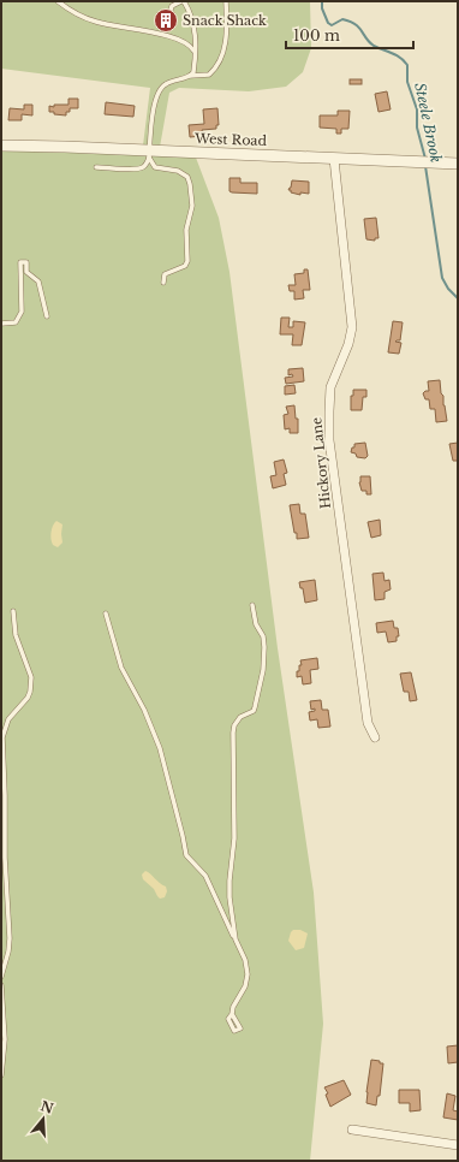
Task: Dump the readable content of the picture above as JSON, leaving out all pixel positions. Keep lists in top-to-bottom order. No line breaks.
{"streets":{"street":["West Road","Hickory Lane"]},"crossings":[["West Road","Hickory Lane"]],"water":["Steele Brook"],"places":{"building":["Snack Shack"]},"scale_bar":"100 m","north":"top"}
